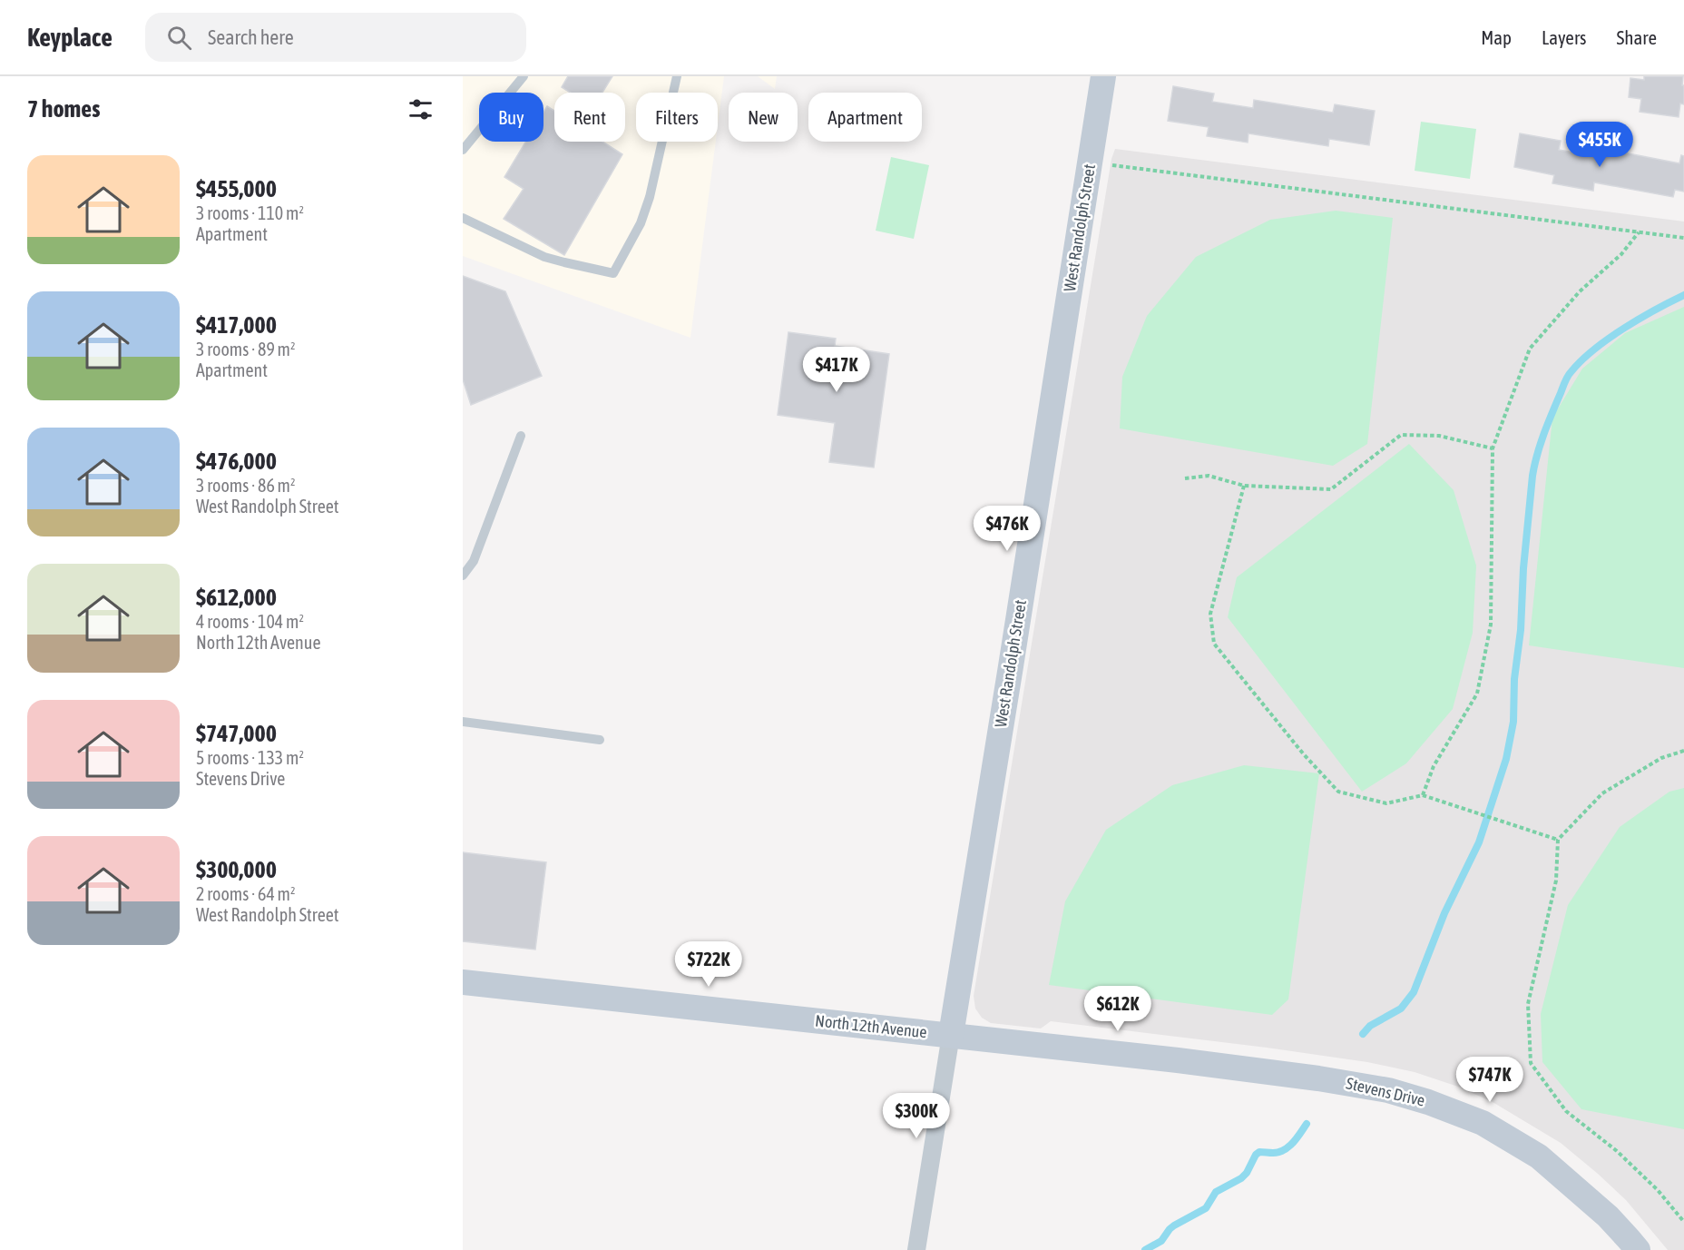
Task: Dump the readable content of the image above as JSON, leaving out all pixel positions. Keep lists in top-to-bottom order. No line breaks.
{"streets":{"street":["West Randolph Street","North 12th Avenue","Stevens Drive"]},"crossings":[["West Randolph Street","North 12th Avenue"],["North 12th Avenue","Stevens Drive"]],"page":{"header":"Keyplace","search":"Search here","nav":["Map","Layers","Share"],"heading":"7 homes","chip":["Buy","Rent","Filters","New","Apartment"],"price":["$455K","$417K","$476K","$722K","$612K","$747K","$300K"],"list":[{"name":"$455,000","note":"3 rooms · 110 m² · Apartment"},{"name":"$417,000","note":"3 rooms · 89 m² · Apartment"},{"name":"$476,000","note":"3 rooms · 86 m² · West Randolph Street"},{"name":"$612,000","note":"4 rooms · 104 m² · North 12th Avenue"},{"name":"$747,000","note":"5 rooms · 133 m² · Stevens Drive"},{"name":"$300,000","note":"2 rooms · 64 m² · West Randolph Street"}]}}
